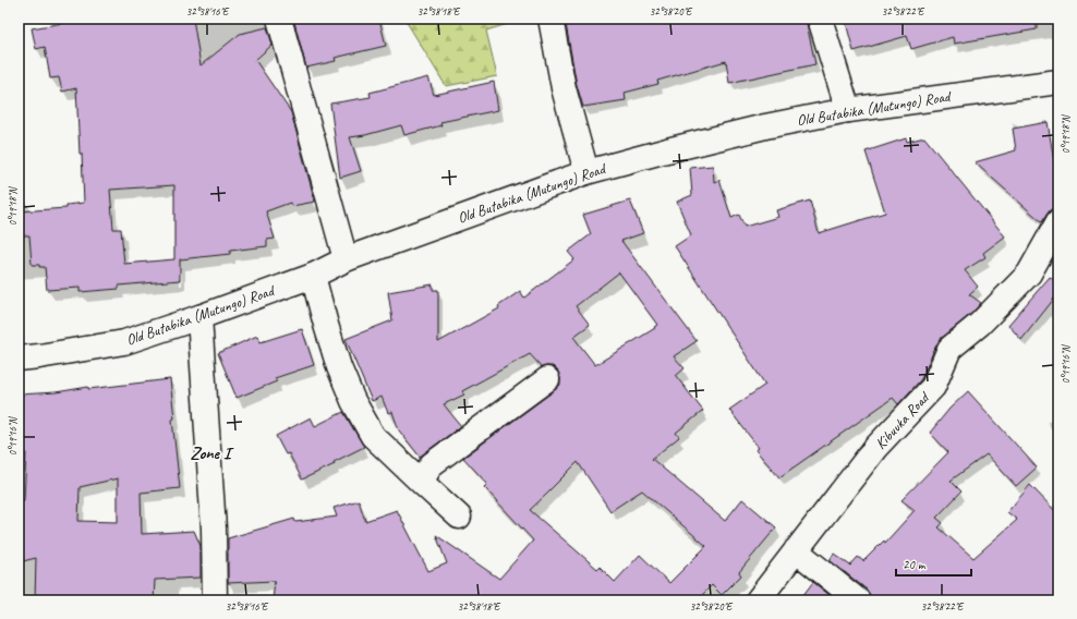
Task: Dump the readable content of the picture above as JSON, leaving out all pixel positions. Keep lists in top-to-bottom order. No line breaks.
{"streets":{"street":["Old Butabika (Mutungo) Road","Kibuuka Road"]},"districts":["Zone I"],"scale_bar":"20 m","coordinates":["32°38'16\"E","32°38'18\"E","32°38'20\"E","32°38'22\"E","0°19'18\"N","0°19'16\"N"]}
